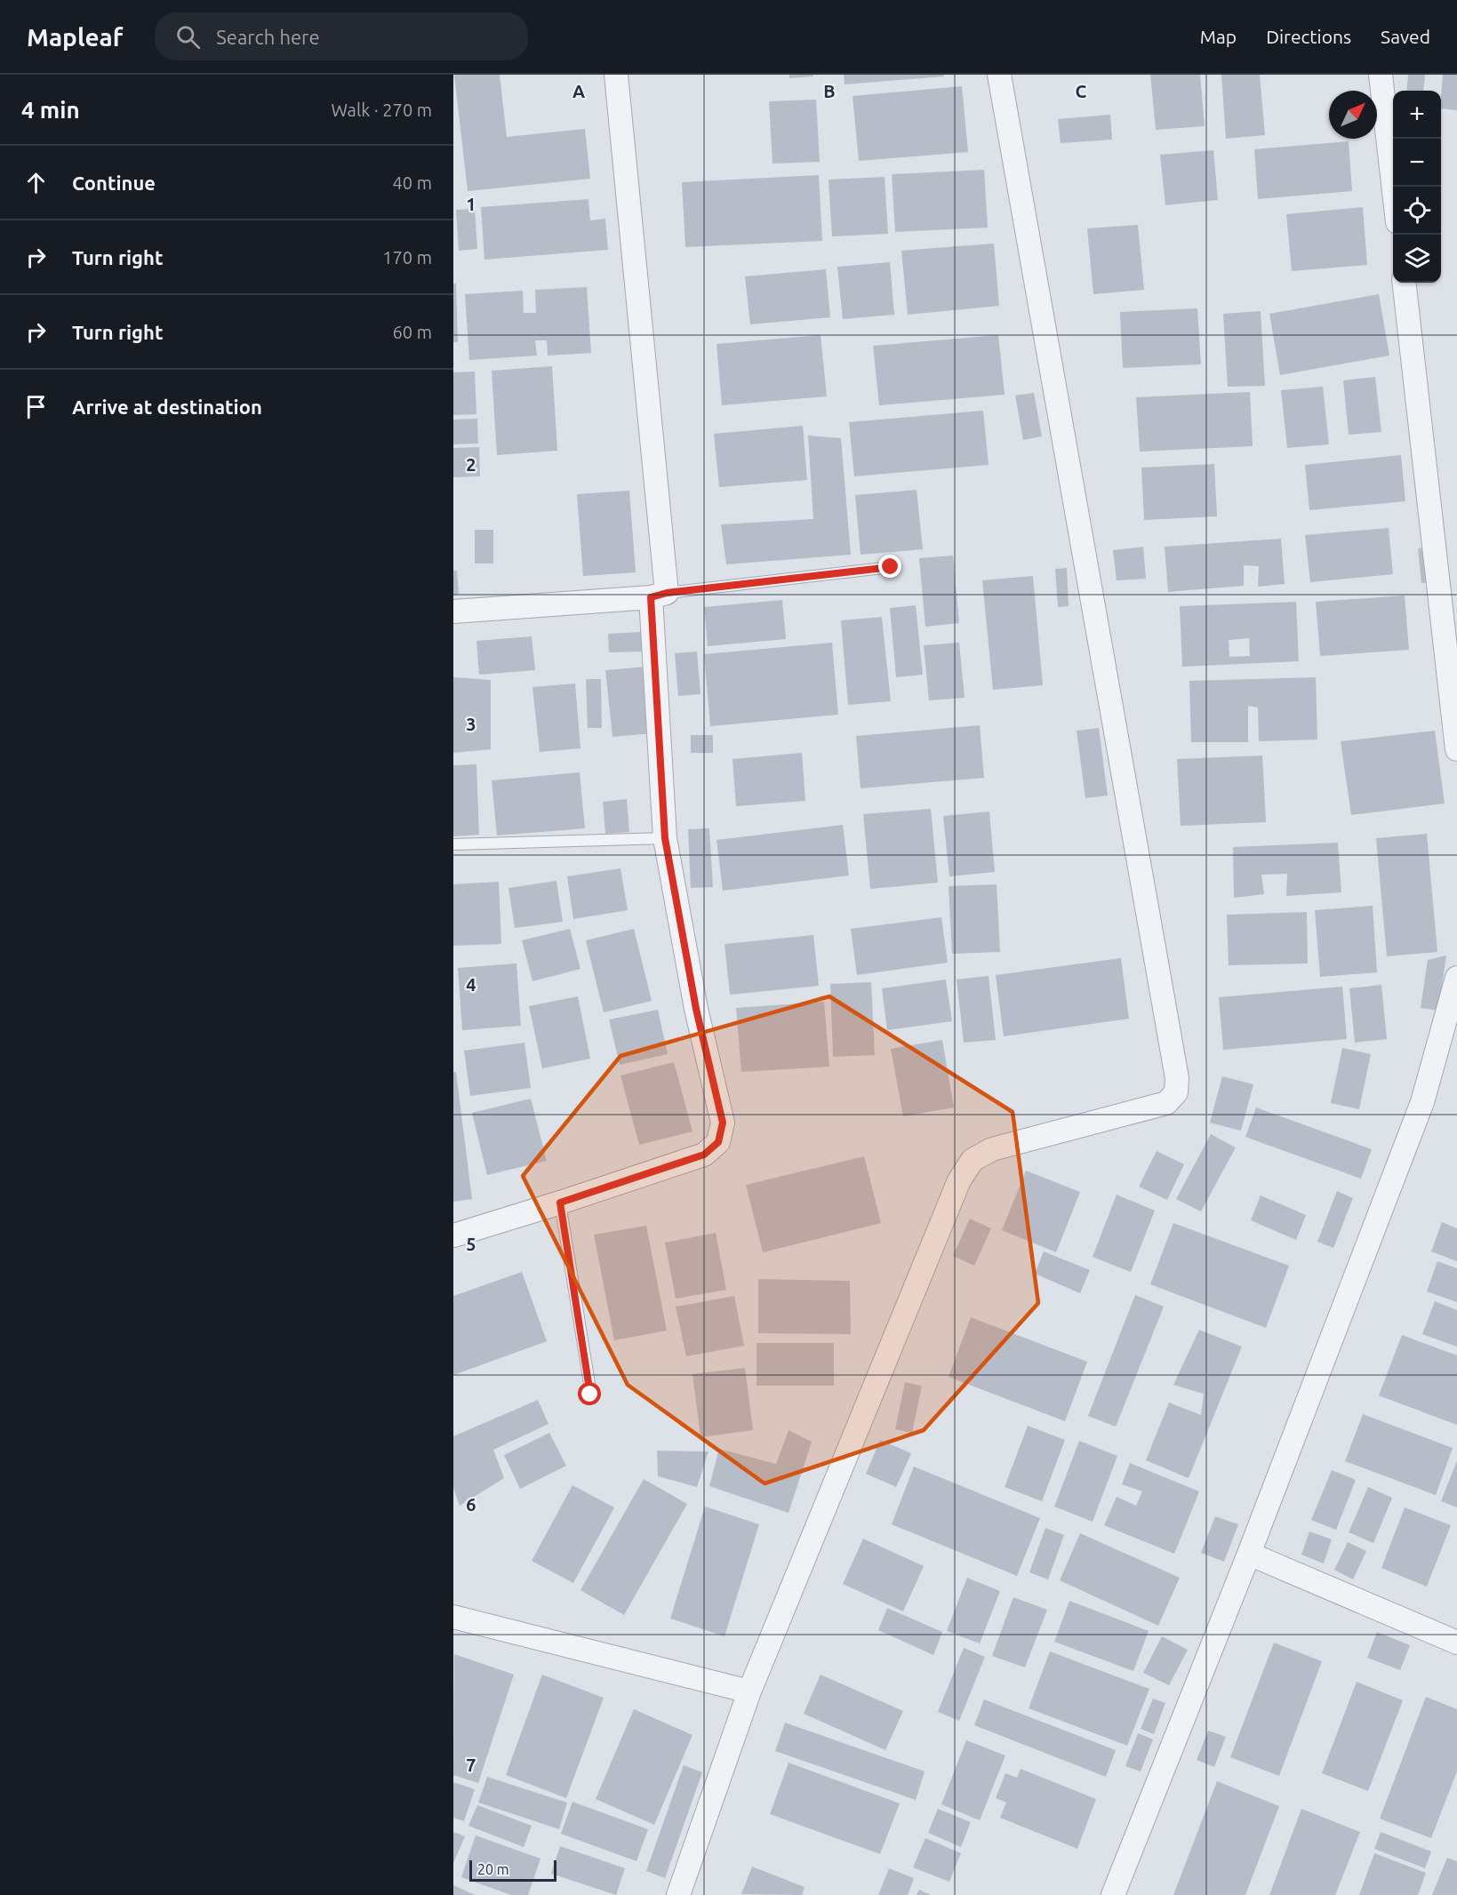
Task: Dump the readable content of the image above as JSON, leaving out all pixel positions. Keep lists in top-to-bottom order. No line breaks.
{"scale_bar":"20 m","north":"top right","page":{"header":"Mapleaf","search":"Search here","nav":["Map","Directions","Saved"],"heading":["4 min","Walk · 270 m"],"map_buttons":["+","−"],"list":[["Continue","40 m"],["Turn right","170 m"],["Turn right","60 m"],"Arrive at destination"],"scale":"20 m"},"grid":{"columns":["A","B","C"],"rows":["1","2","3","4","5","6","7"]}}
